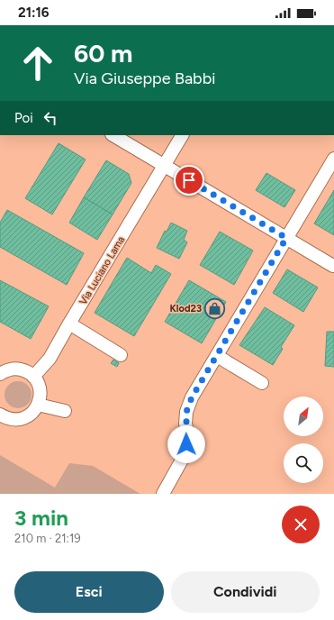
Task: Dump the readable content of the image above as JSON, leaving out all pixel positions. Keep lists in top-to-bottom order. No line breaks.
{"streets":{"street":["Via Luciano Lama"]},"places":{"shop":["Klod23"]},"north":"top right","page":{"status":"21:16","turn":["60 m","Via Giuseppe Babbi"],"then":"Poi","heading":["3 min","210 m · 21:19"],"buttons":["Esci","Condividi"]}}
